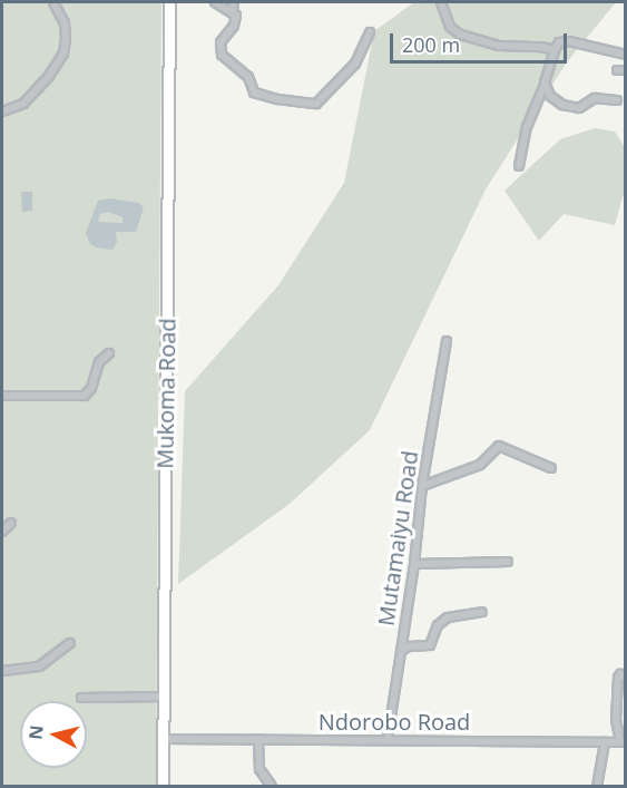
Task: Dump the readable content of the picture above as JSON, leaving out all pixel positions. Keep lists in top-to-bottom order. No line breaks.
{"streets":{"street":["Mukoma Road","Mutamaiyu Road","Ndorobo Road"]},"crossings":[["Mukoma Road","Ndorobo Road"],["Mutamaiyu Road","Ndorobo Road"]],"scale_bar":"200 m","north":"left"}
